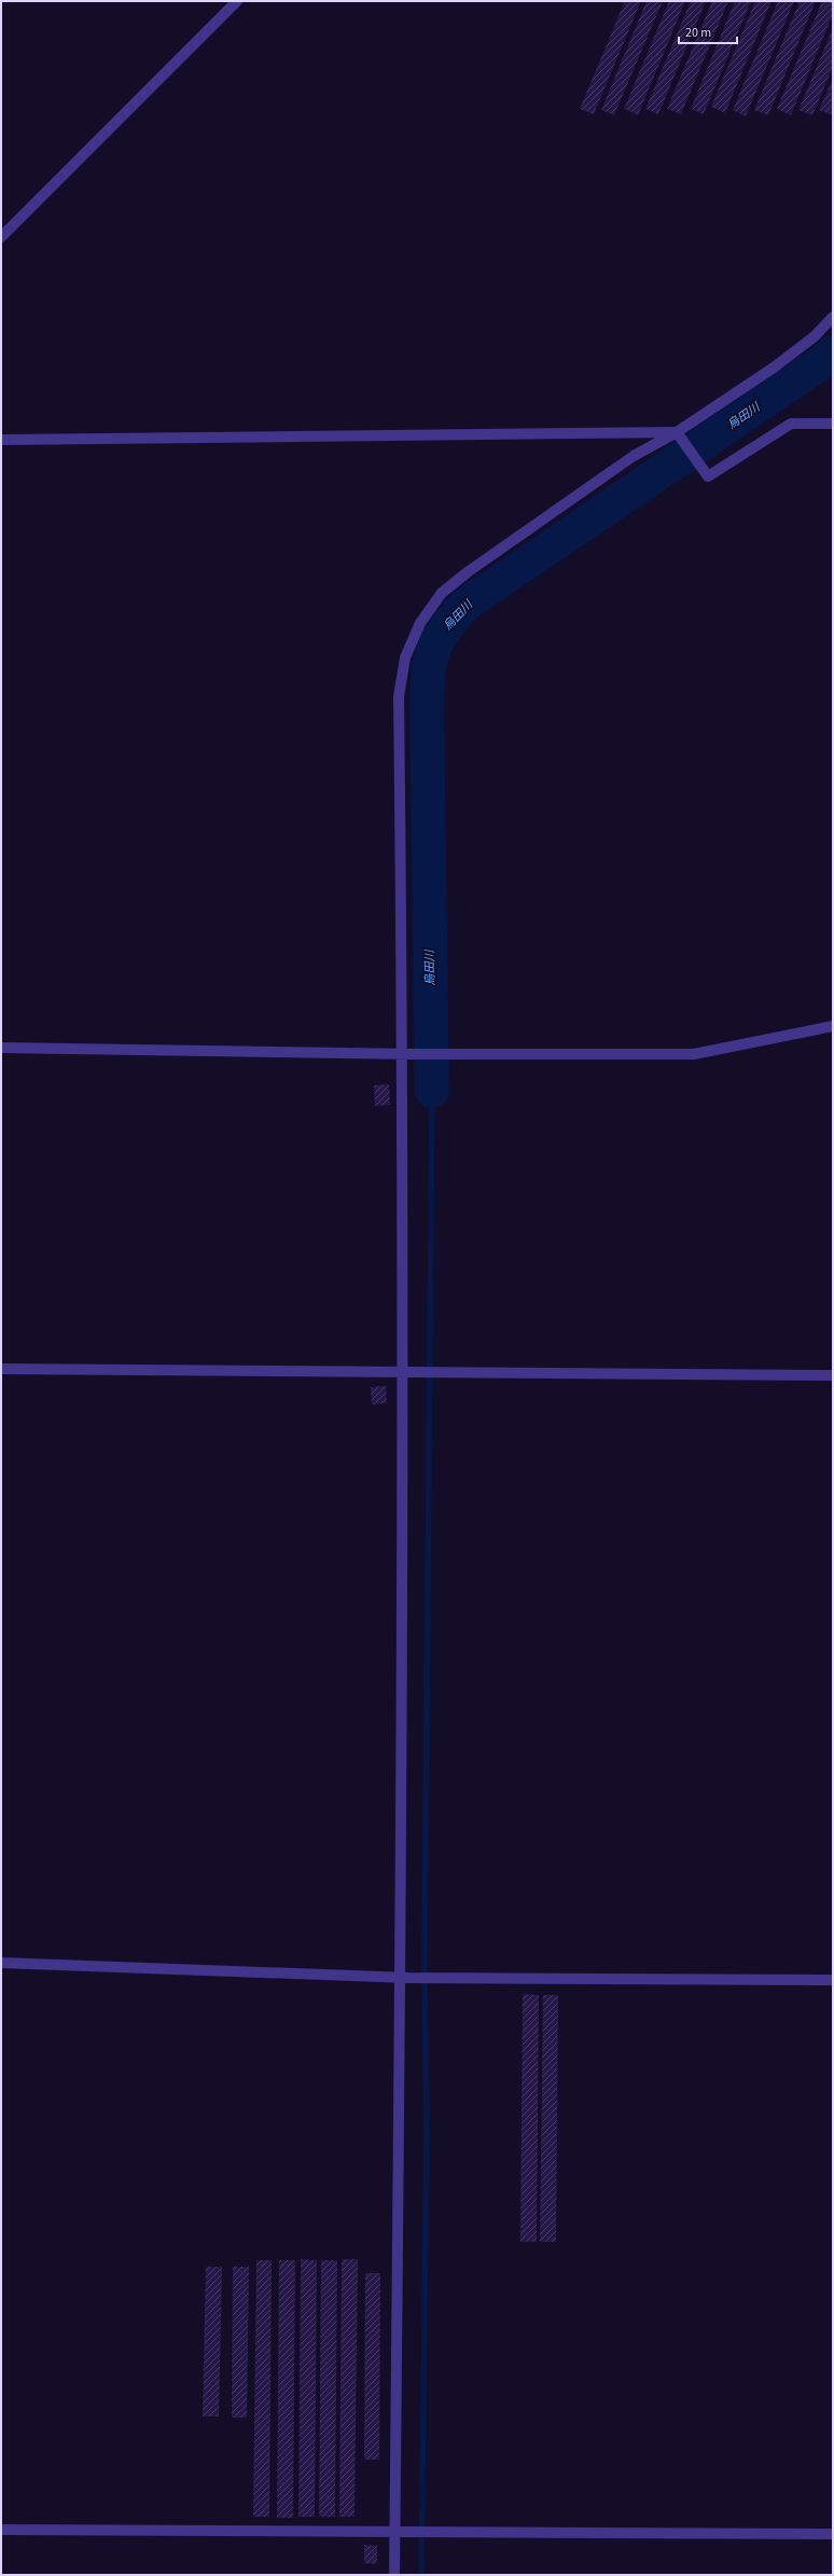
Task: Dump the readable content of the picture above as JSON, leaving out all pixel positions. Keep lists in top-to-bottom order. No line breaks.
{"water":["烏田川"],"scale_bar":"20 m"}
